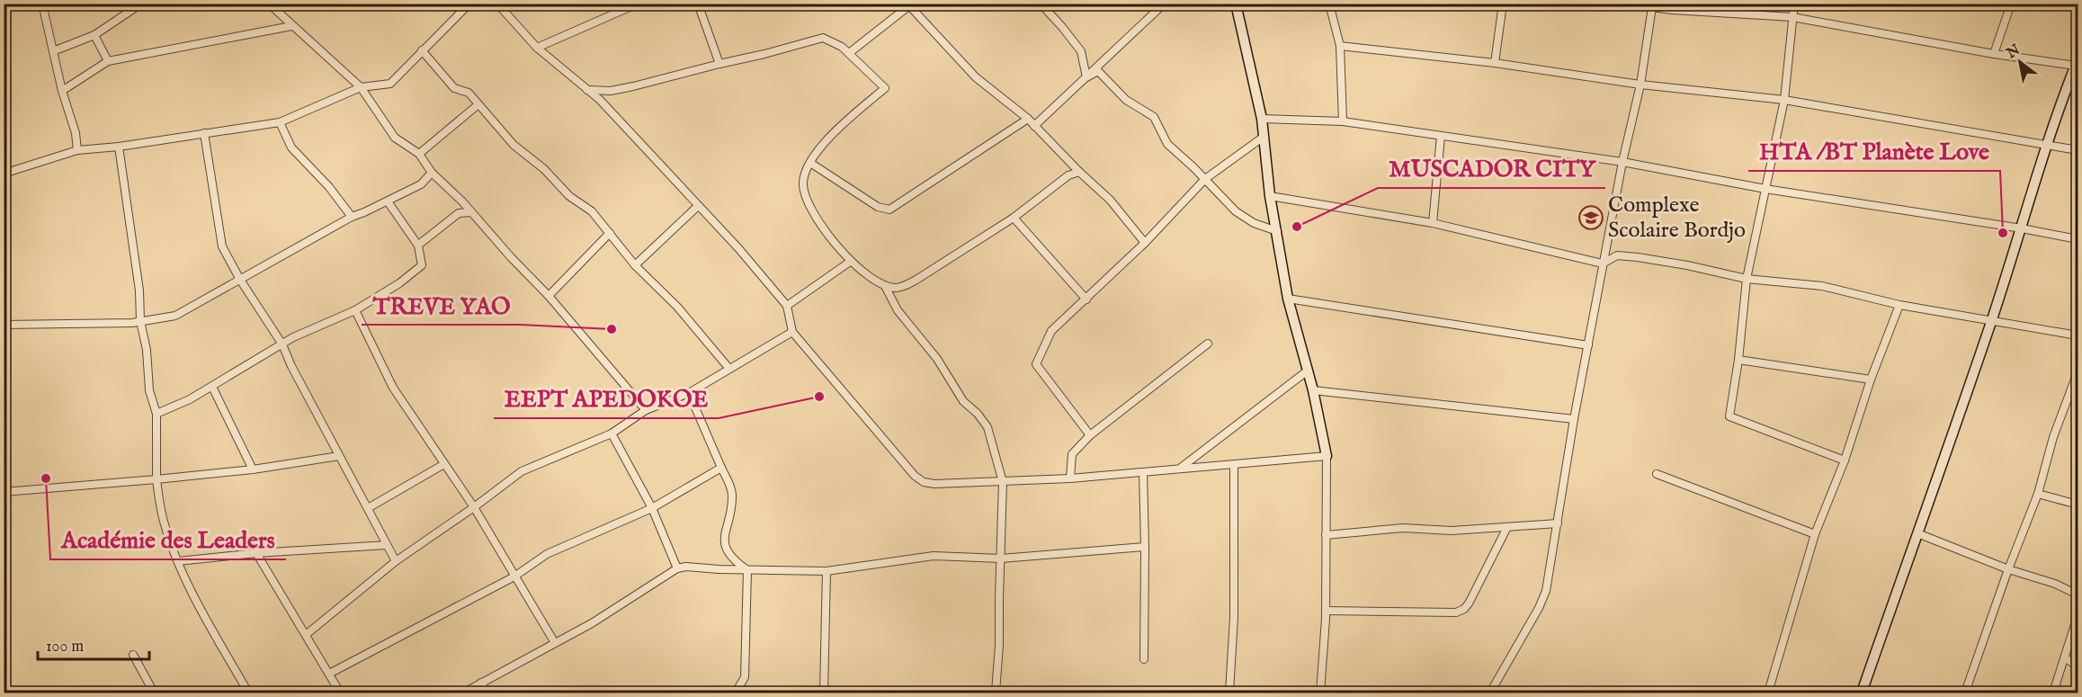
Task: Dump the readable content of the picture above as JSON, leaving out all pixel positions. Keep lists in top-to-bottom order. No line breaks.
{"places":{"school or university":["Complexe Scolaire Bordjo"],"other":["MUSCADOR CITY","HTA /BT Planète Love","TREVE YAO","EEPT APEDOKOE","Académie des Leaders"]},"scale_bar":"100 m","north":"top left"}
